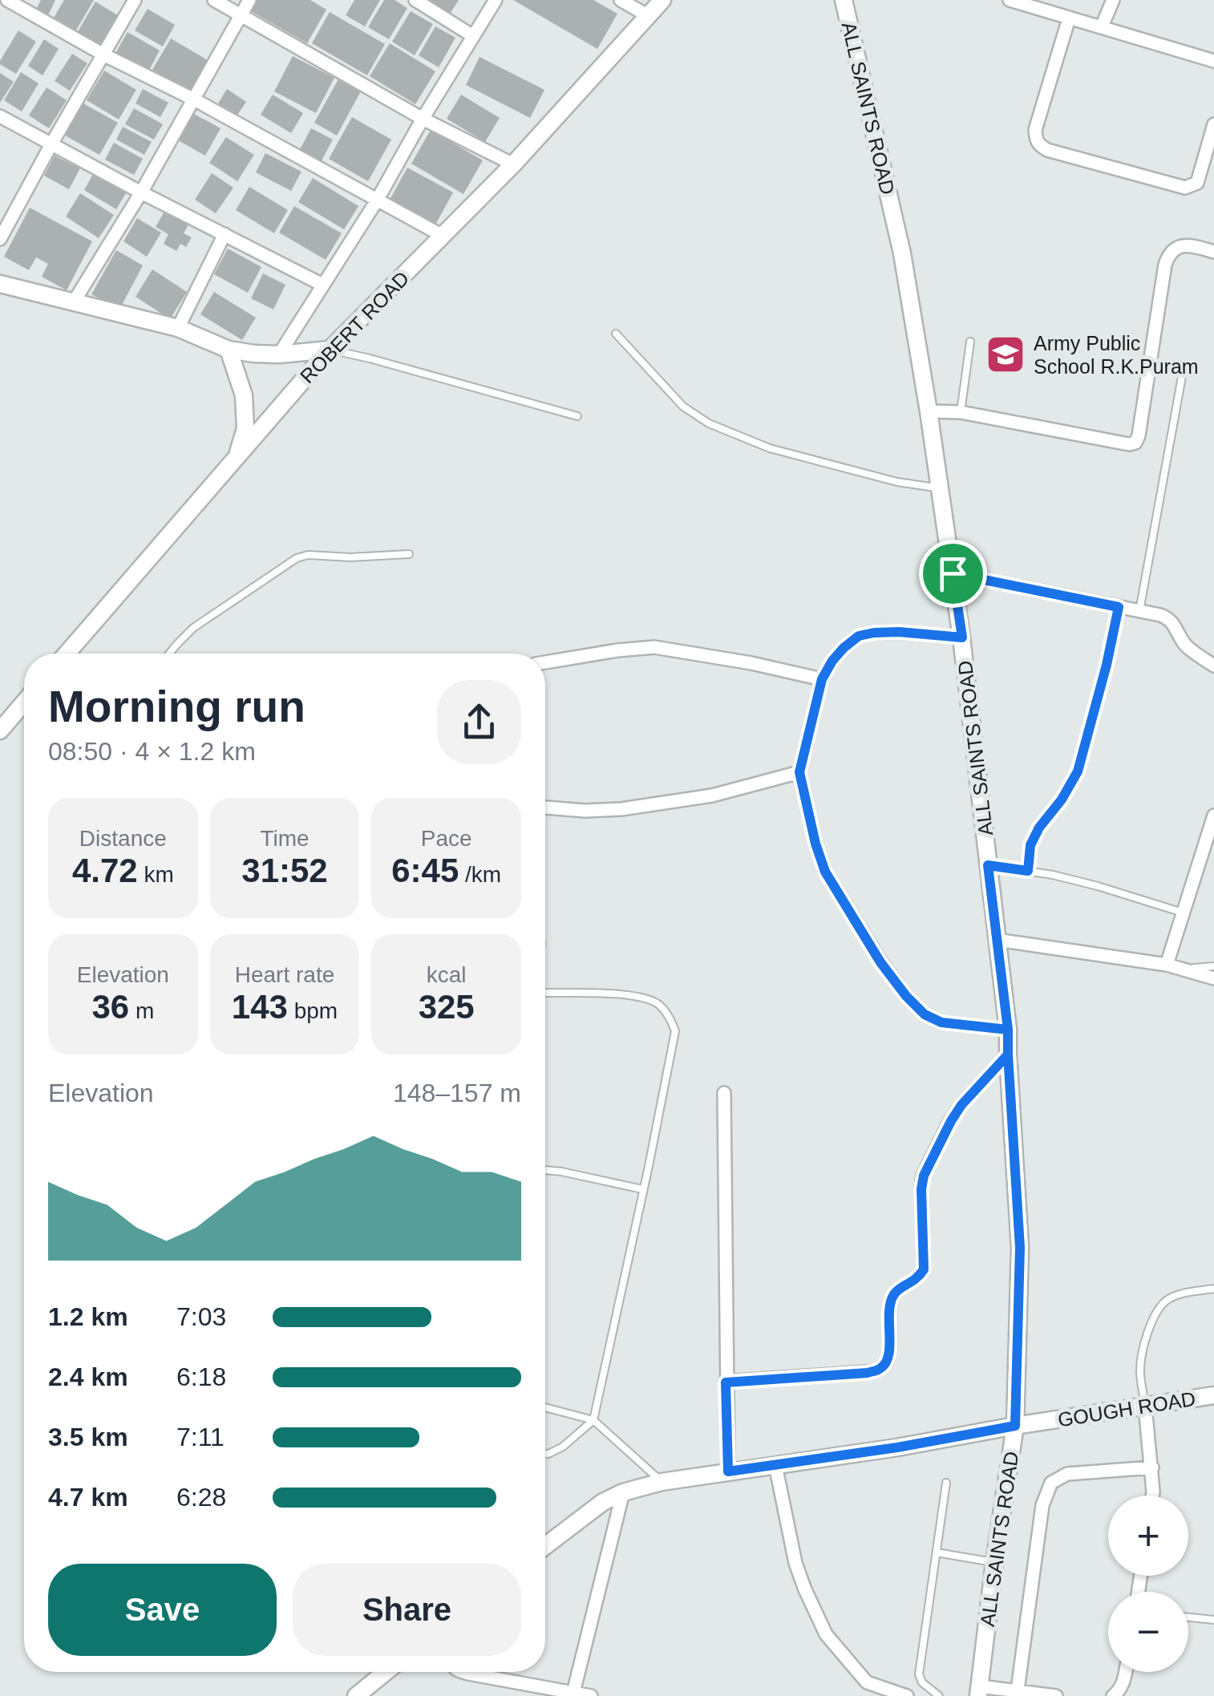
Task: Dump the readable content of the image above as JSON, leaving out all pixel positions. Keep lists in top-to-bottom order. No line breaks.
{"streets":{"street":["ALL SAINTS ROAD","ROBERT ROAD","GOUGH ROAD"]},"crossings":[["ALL SAINTS ROAD","GOUGH ROAD"]],"places":{"school or university":["Army Public School R.K.Puram"]},"page":{"heading":["Morning run","08:50 · 4 × 1.2 km"],"stats":[["Distance","4.72 km"],["Time","31:52"],["Pace","6:45 /km"],["Elevation","36 m"],["Heart rate","143 bpm"],["kcal","325"]],"chart":["Elevation","148–157 m"],"list":[{"name":"1.2 km","note":"7:03"},{"name":"2.4 km","note":"6:18"},{"name":"3.5 km","note":"7:11"},{"name":"4.7 km","note":"6:28"}],"map_buttons":["+","−"],"buttons":["Save","Share"]}}
